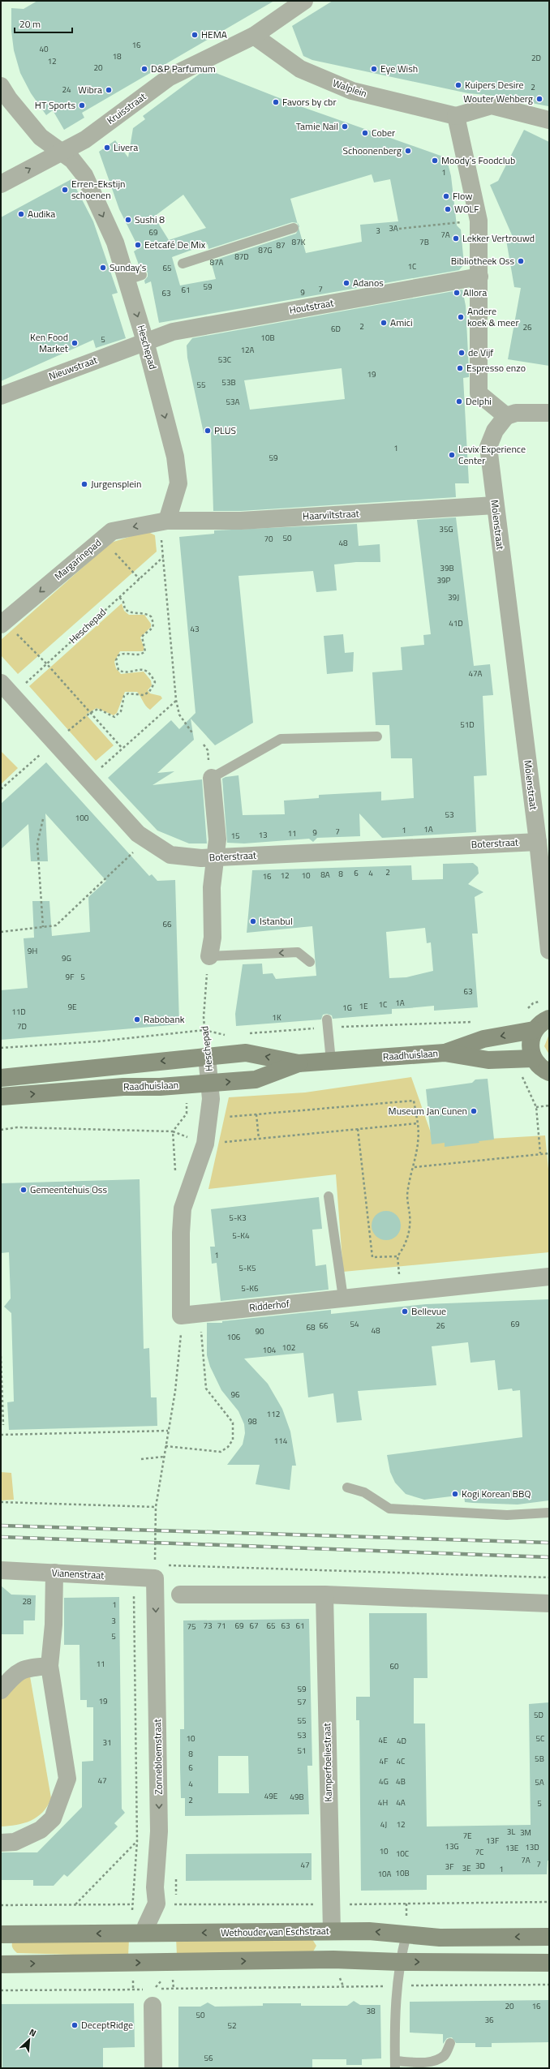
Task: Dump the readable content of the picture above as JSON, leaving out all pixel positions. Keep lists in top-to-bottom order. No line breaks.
{"streets":{"street":["Walplein","Kruisstraat","Houtstraat","Heschepad","Nieuwstraat","Haarviltstraat","Molenstraat","Margarinepad","Boterstraat","Raadhuislaan","Ridderhof","Vianenstraat","Zonnebloemstraat","Kamperfoeliestraat","Wethouder van Eschstraat"]},"crossings":[["Walplein","Kruisstraat"],["Kruisstraat","Heschepad"],["Houtstraat","Heschepad"],["Houtstraat","Nieuwstraat"],["Heschepad","Nieuwstraat"],["Heschepad","Haarviltstraat"],["Heschepad","Margarinepad"],["Heschepad","Boterstraat"],["Heschepad","Raadhuislaan"],["Heschepad","Ridderhof"],["Haarviltstraat","Molenstraat"],["Haarviltstraat","Margarinepad"],["Molenstraat","Boterstraat"],["Vianenstraat","Zonnebloemstraat"],["Kamperfoeliestraat","Wethouder van Eschstraat"]],"one_way":["Heschepad","Margarinepad","Zonnebloemstraat"],"places":["HEMA","D&P Parfumum","Eye Wish","Kuipers Desire","Wibra","Wouter Wehberg","Favors by cbr","HT Sports","Tamie Nail","Cober","Livera","Schoonenberg","Moody's Foodclub","Erren-Ekstijn schoenen","Flow","WOLF","Audika","Sushi 8","Lekker Vertrouwd","Eetcafé De Mix","Bibliotheek Oss","Sunday's","Adanos","Allora","Andere koek & meer","Amici","Ken Food Market","de Vijf","Espresso enzo","Delphi","PLUS","Levix Experience Center","Jurgensplein","Istanbul","Rabobank","Museum Jan Cunen","Gemeentehuis Oss","Bellevue","Kogi Korean BBQ","DeceptRidge"],"house_numbers":["16","40","18","2D","12","20","2","24","1","3A","3","69","7A","87K","7B","87","87G","87D","87A","1C","65","59","7","61","9","63","2","26","6D","10B","5","12A","53C","19","53B","55","53A","1","59","35G","50","70","48","39B","39P","39J","41D","43","47A","51D","53","100","1A","1","7","9","11","13","15","2","6","4","8","8A","12","10","16","66","9H","9G","9F","5","63","1A","1C","1E","9E","1G","11D","1K","7D","5-K3","5-K4","1","5-K5","5-K6","54","69","66","26","68","48","90","106","102","104","96","112","98","114","28","1","3","73","71","69","67","65","63","61","75","5","11","60","59","19","57","5D","55","53","10","5C","4E","4D","31","51","8","5B","4F","4C","6","47","4G","4B","5A","4","49E","49B","2","4H","4A","5","4J","12","3L","3M","7E","13F","13G","13D","13E","10","7C","10C","7A","7","47","3D","3F","3E","1","10B","10A","20","16","38","50","36","52","56"],"scale_bar":"20 m","north":"top right"}
